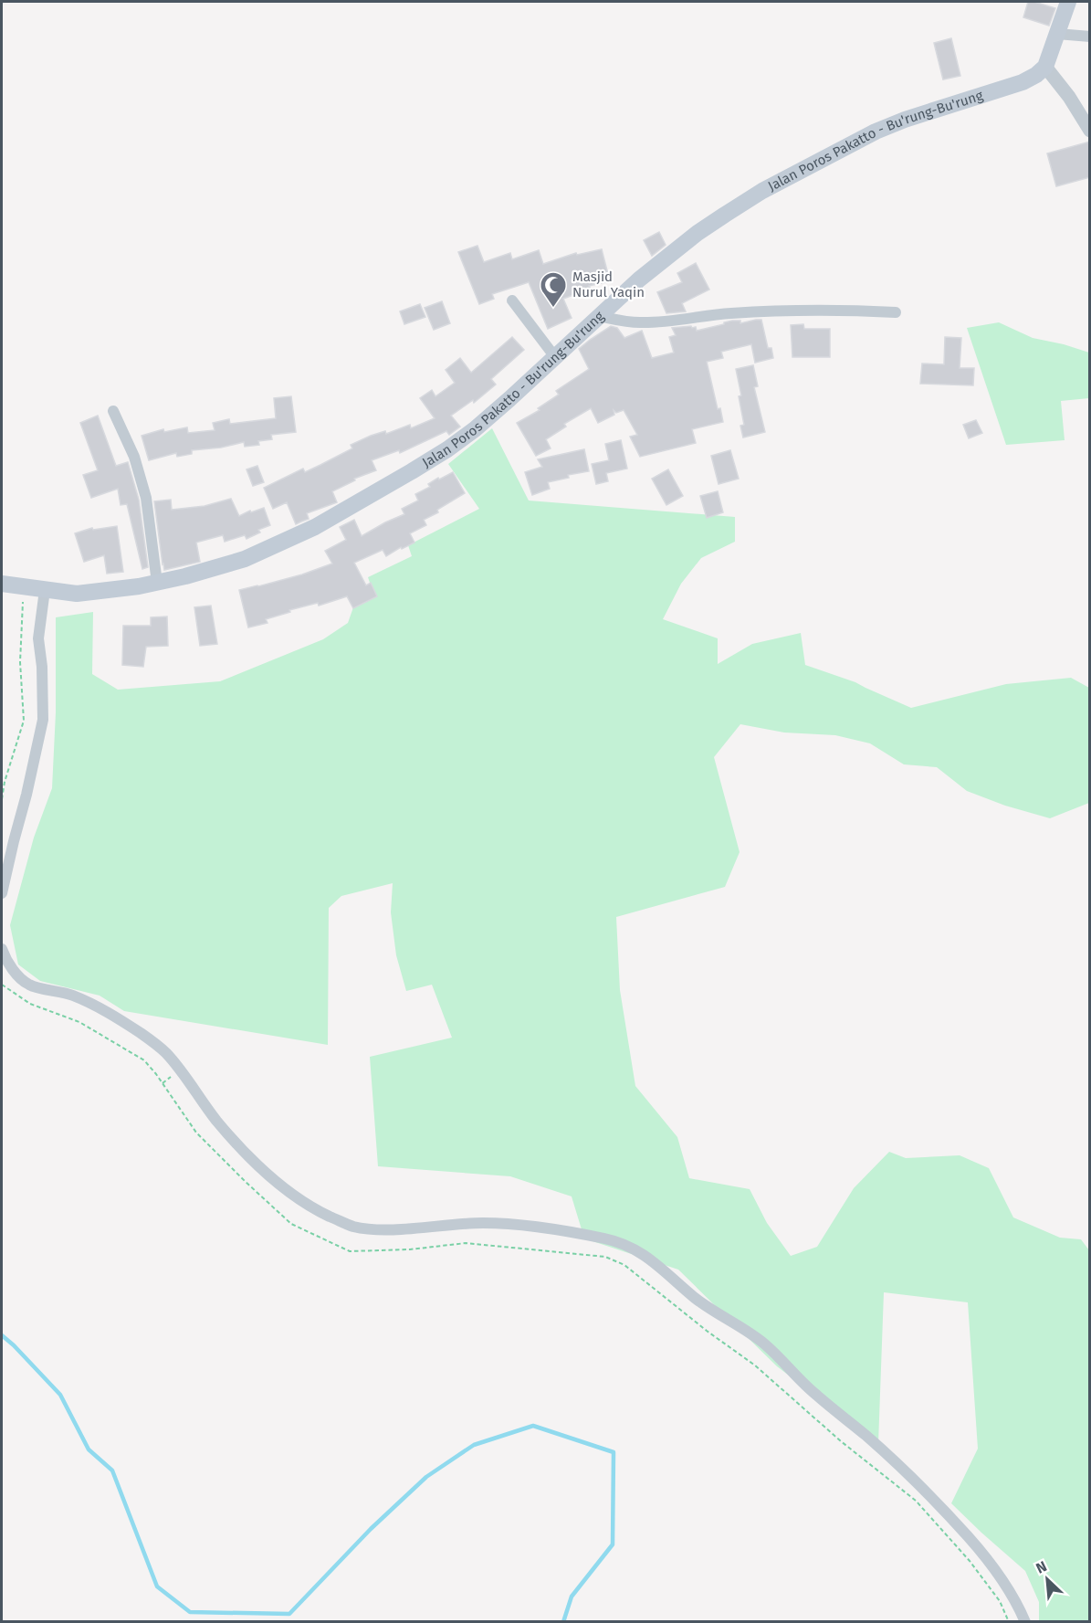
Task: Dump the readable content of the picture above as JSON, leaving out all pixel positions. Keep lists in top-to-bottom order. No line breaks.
{"streets":{"main road":["Jalan Poros Pakatto - Bu'rung-Bu'rung"]},"places":{"mosque":["Masjid Nurul Yaqin"]},"north":"top left"}
